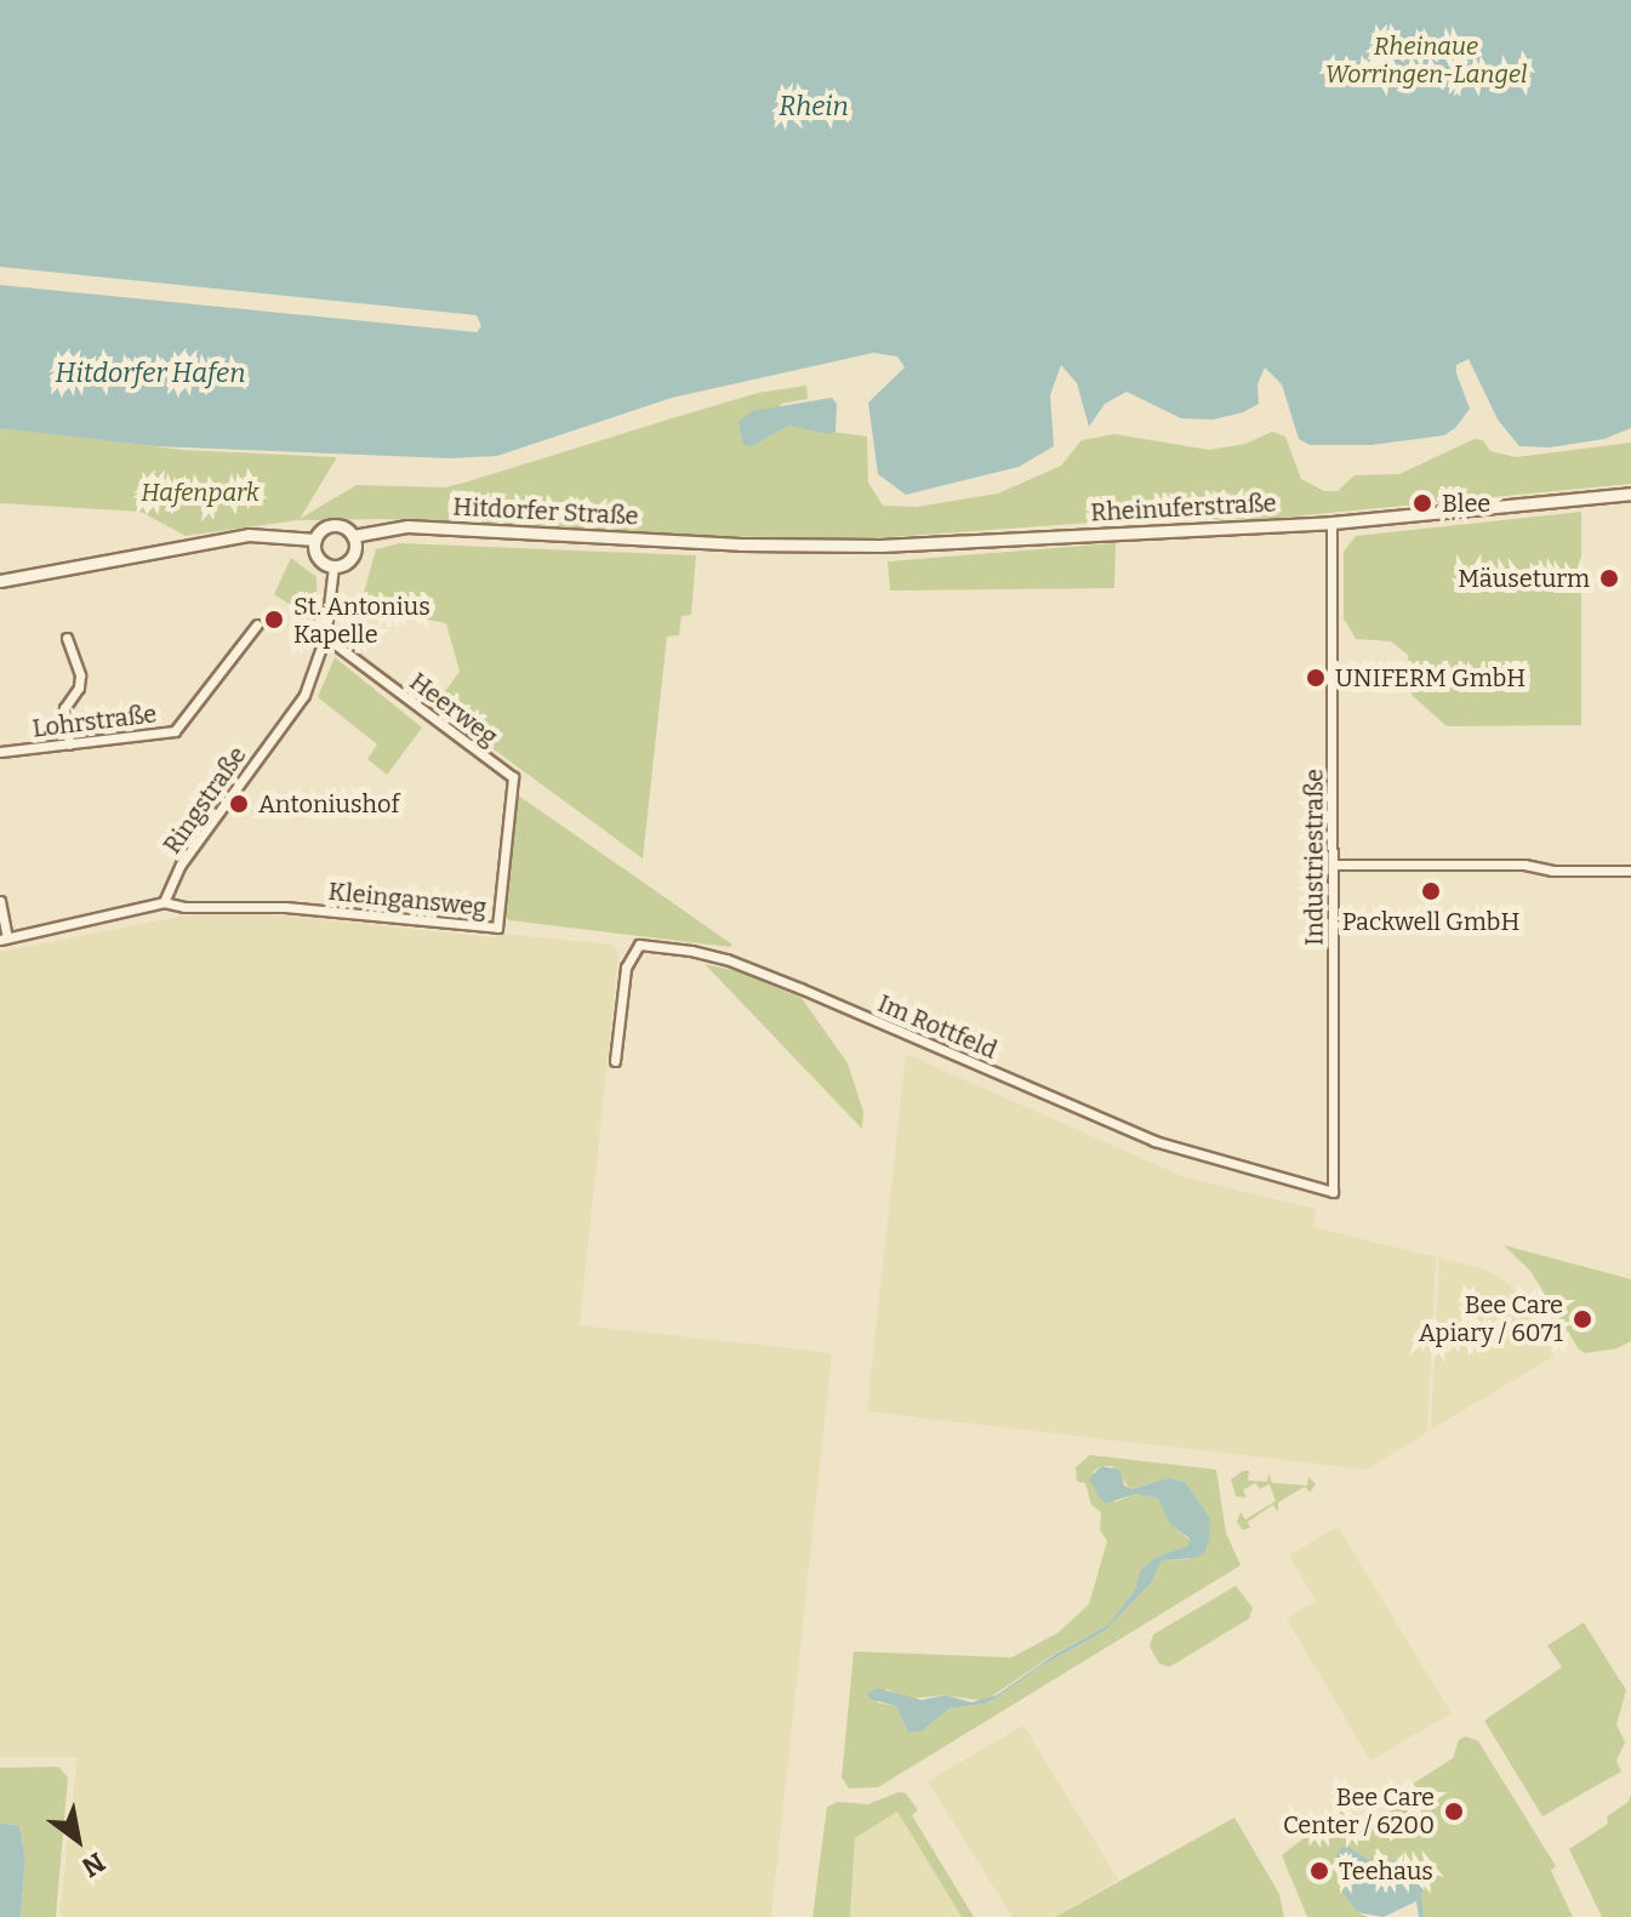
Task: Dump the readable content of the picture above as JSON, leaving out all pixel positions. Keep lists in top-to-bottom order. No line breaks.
{"streets":{"street":["Rheinuferstraße","Hitdorfer Straße","Heerweg","Lohrstraße","Ringstraße","Industriestraße","Kleingansweg","Im Rottfeld"]},"crossings":[["Rheinuferstraße","Hitdorfer Straße"],["Rheinuferstraße","Industriestraße"],["Hitdorfer Straße","Ringstraße"],["Heerweg","Ringstraße"],["Heerweg","Kleingansweg"],["Ringstraße","Kleingansweg"],["Industriestraße","Im Rottfeld"]],"water":["Rhein","Hitdorfer Hafen"],"parks":["Rheinaue Worringen-Langel","Hafenpark"],"places":["Blee","Mäuseturm","St. Antonius Kapelle","UNIFERM GmbH","Antoniushof","Packwell GmbH","Bee Care Apiary / 6071","Bee Care Center / 6200","Teehaus"],"north":"bottom right"}
